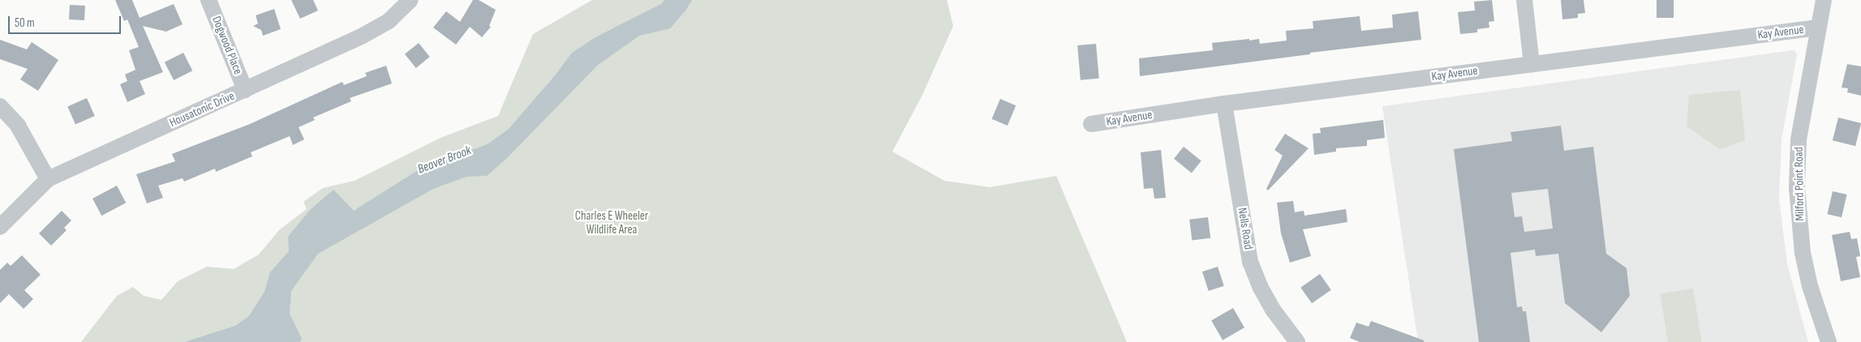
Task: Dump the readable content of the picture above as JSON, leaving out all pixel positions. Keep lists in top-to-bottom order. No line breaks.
{"streets":{"street":["Kay Avenue","Dogwood Place","Housatonic Drive","Milford Point Road","Nells Road"]},"crossings":[["Kay Avenue","Milford Point Road"],["Kay Avenue","Nells Road"],["Dogwood Place","Housatonic Drive"]],"water":["Beaver Brook"],"parks":["Charles E Wheeler Wildlife Area"],"scale_bar":"50 m"}
